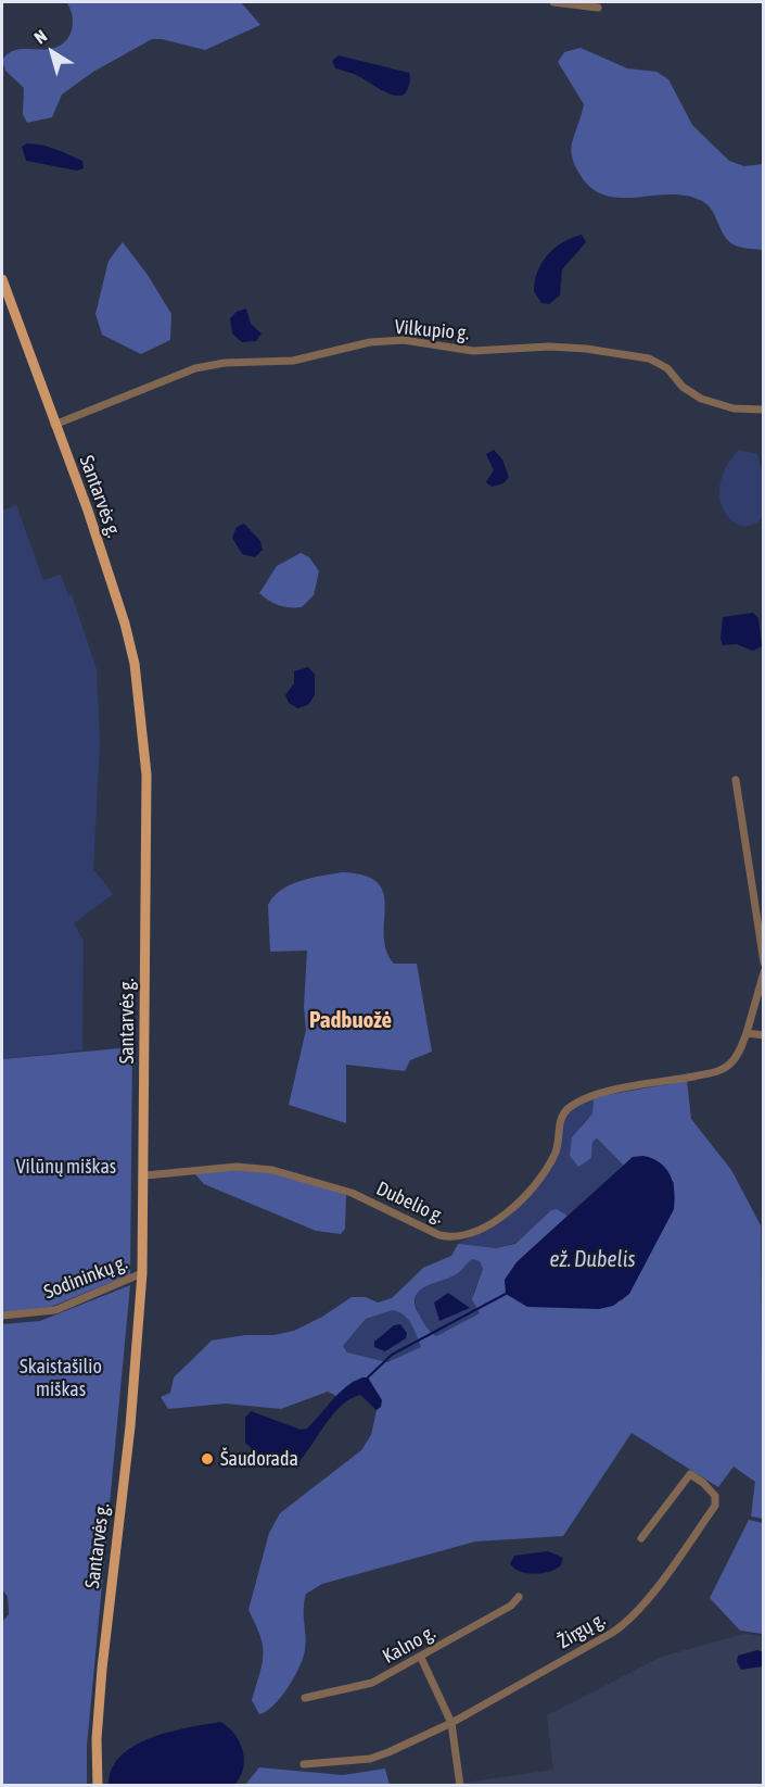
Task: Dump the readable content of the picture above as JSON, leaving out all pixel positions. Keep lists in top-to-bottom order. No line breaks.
{"streets":{"main road":["Santarvės g."],"street":["Vilkupio g.","Dubelio g.","Sodininkų g.","Žirgų g.","Kalno g."]},"crossings":[["Vilkupio g.","Santarvės g."],["Santarvės g.","Dubelio g."],["Santarvės g.","Sodininkų g."]],"districts":["Padbuožė"],"water":["ež. Dubelis"],"parks":["Vilūnų miškas","Skaistašilio miškas"],"places":["Šaudorada"],"north":"top left"}
